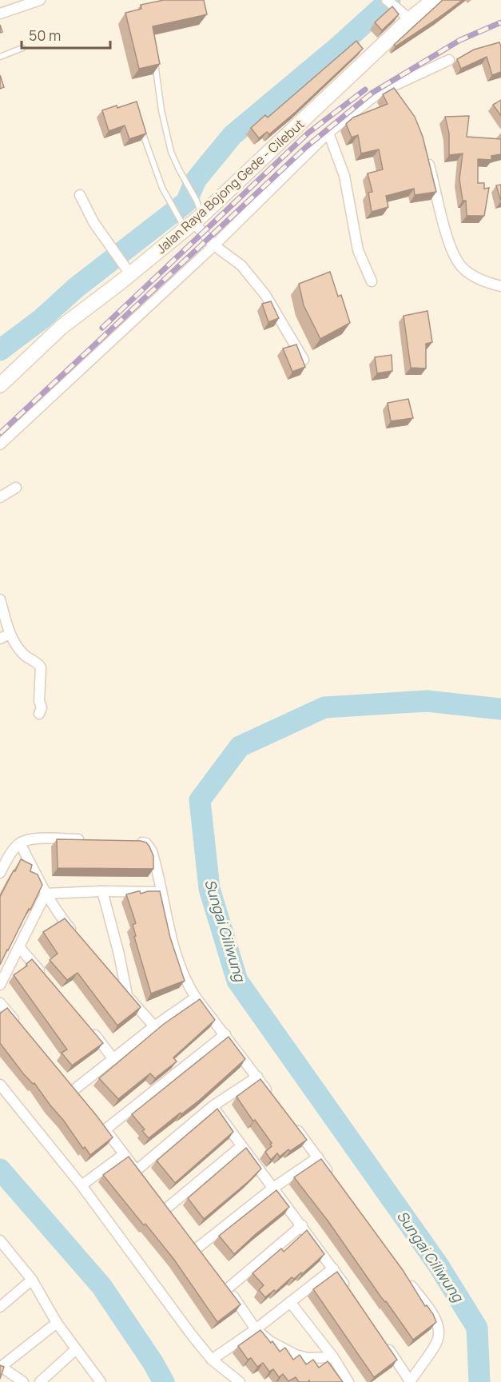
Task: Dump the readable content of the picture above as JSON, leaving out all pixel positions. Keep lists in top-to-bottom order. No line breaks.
{"streets":{"main road":["Jalan Raya Bojong Gede - Cilebut"]},"water":["Sungai Ciliwung"],"scale_bar":"50 m"}
